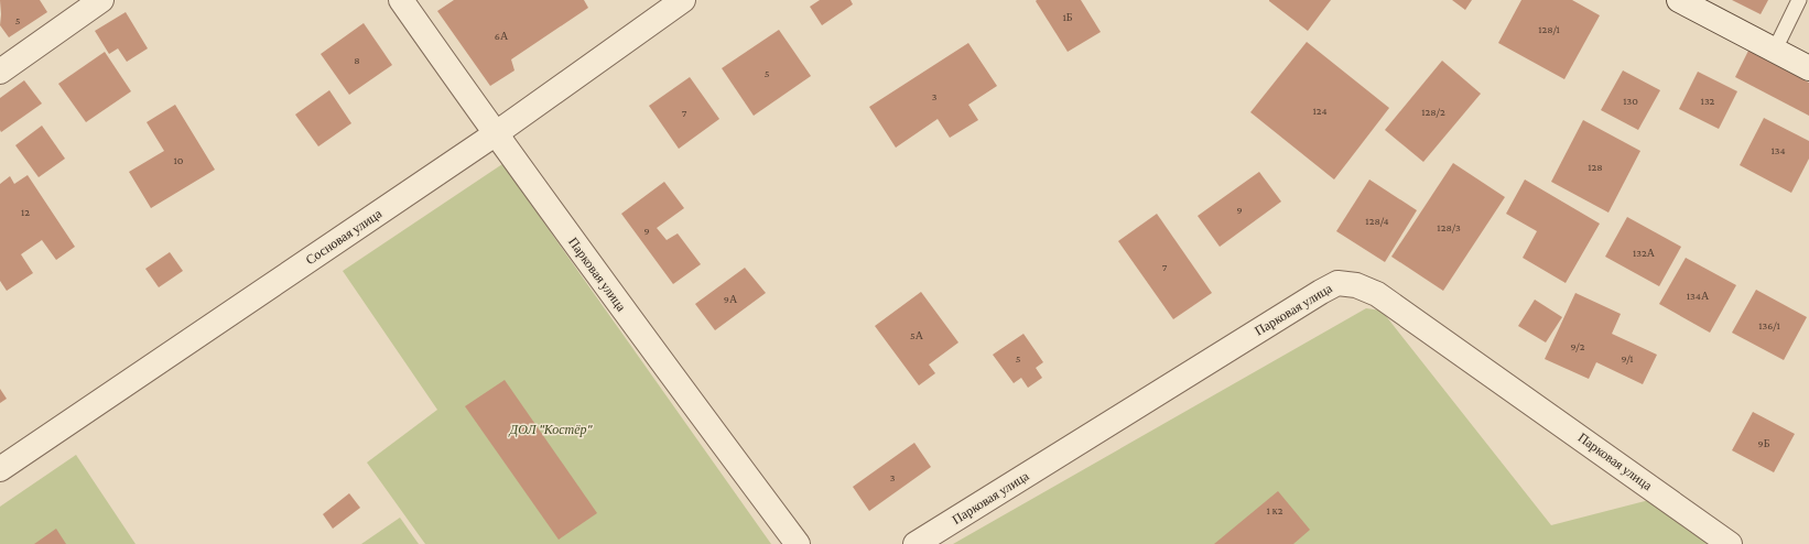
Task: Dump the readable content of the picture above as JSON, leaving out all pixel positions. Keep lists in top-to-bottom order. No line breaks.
{"streets":{"street":["Сосновая улица","Парковая улица"]},"crossings":[["Сосновая улица","Парковая улица"]],"parks":["ДОЛ \"Костёр\""],"house_numbers":["1Б","5","128/1","6А","8","5","3","130","132","124","128/2","7","134","10","128","9","12","128/4","128/3","9","132А","7","134А","9А","136/1","5А","9/2","5","9/1","9Б","3","1 к2"]}
